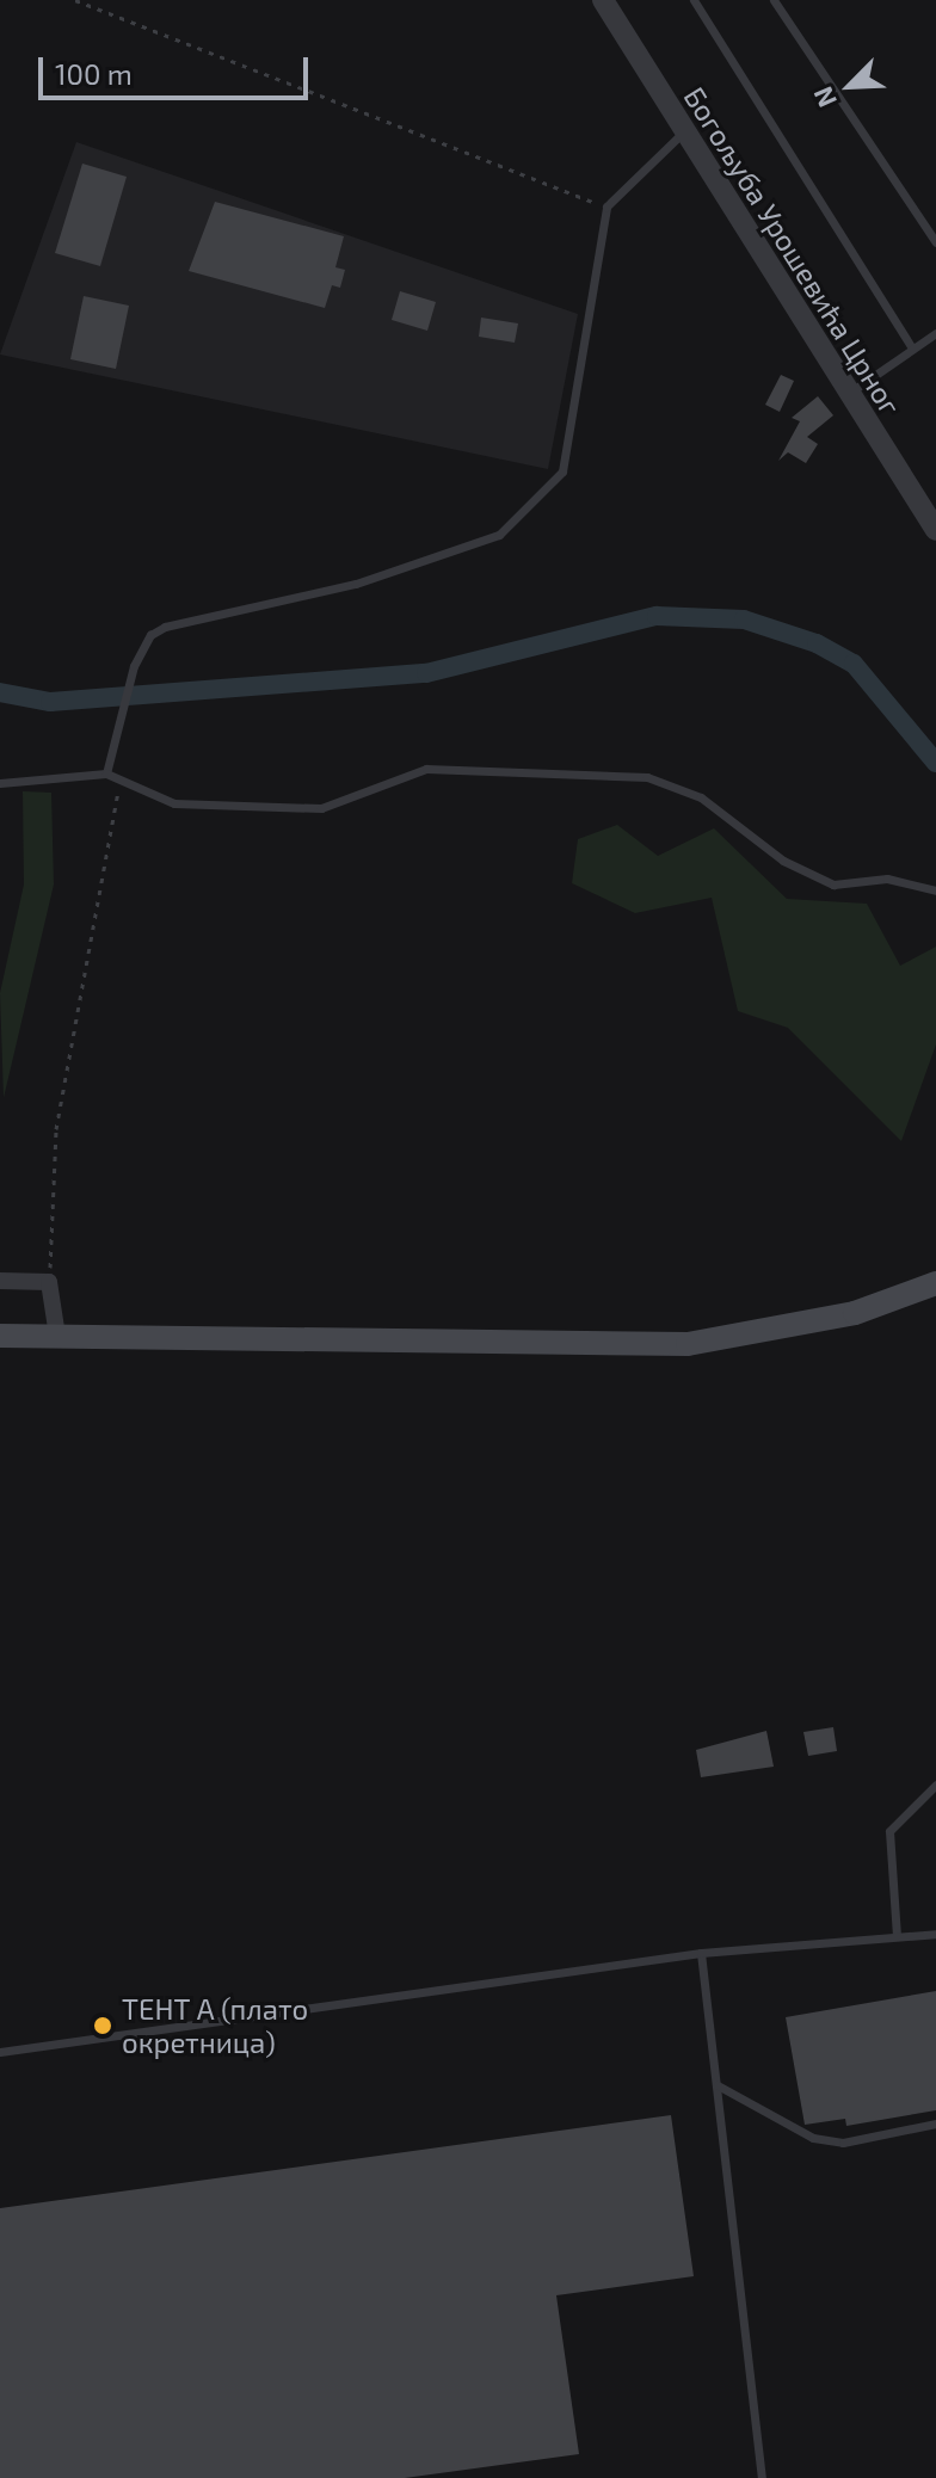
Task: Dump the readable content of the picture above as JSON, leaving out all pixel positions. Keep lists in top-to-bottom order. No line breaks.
{"streets":{"street":["Богољуба Урошевића Црног"]},"places":["ТЕНТ А (плато окретница)"],"scale_bar":"100 m","north":"bottom left"}
